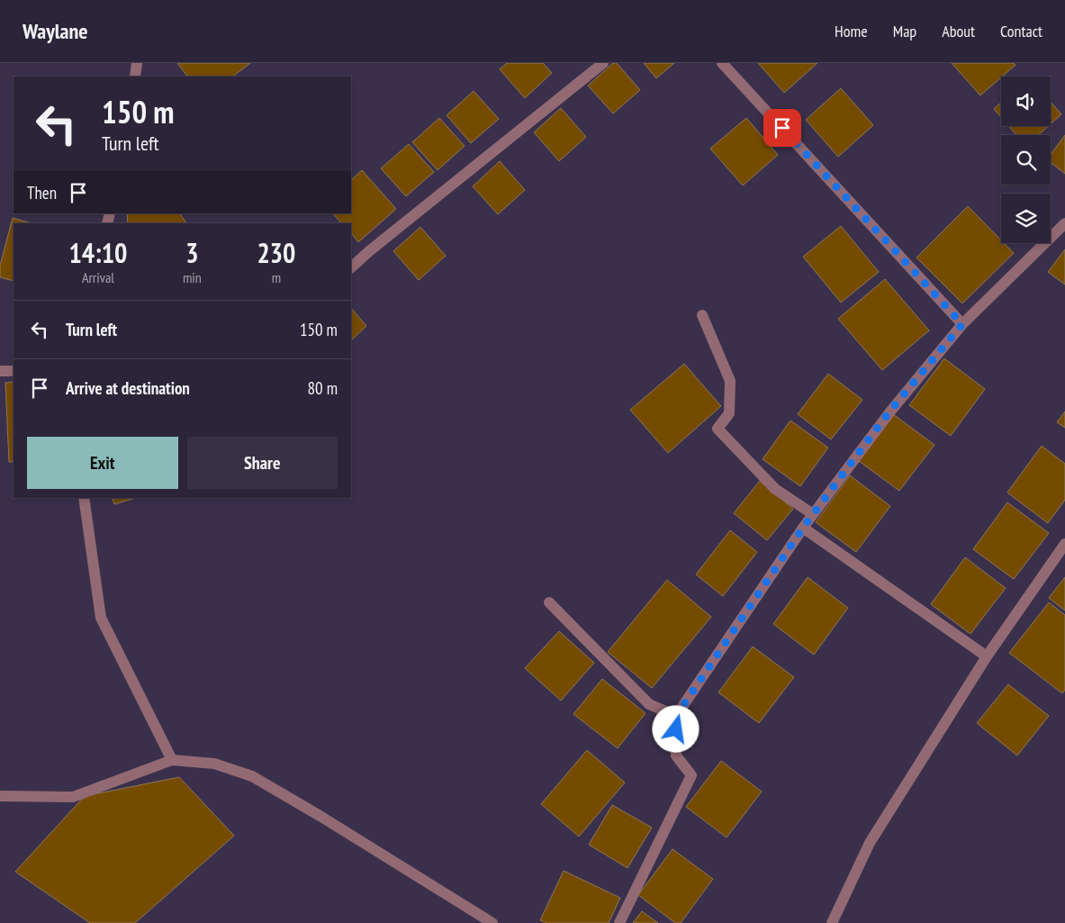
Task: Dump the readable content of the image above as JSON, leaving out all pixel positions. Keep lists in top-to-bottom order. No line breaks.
{"page":{"header":"Waylane","nav":["Home","Map","About","Contact"],"turn":["150 m","Turn left"],"then":"Then","eta":["14:10","Arrival","3","min","230","m"],"list":[{"name":"Turn left","value":"150 m"},{"name":"Arrive at destination","value":"80 m"}],"buttons":["Exit","Share"]}}
